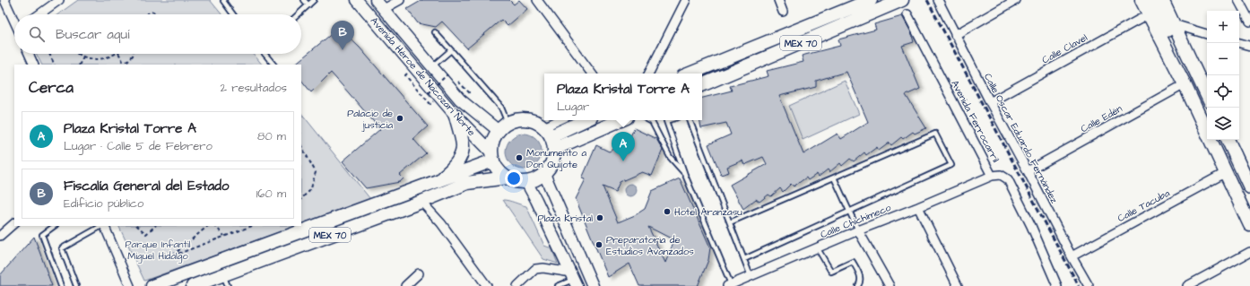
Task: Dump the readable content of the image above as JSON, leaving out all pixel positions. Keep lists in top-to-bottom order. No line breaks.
{"streets":{"main road":["MEX 70","Avenida Héroe de Nacozari Norte"],"street":["Calle Clavel","Calle Edén","Avenida Ferrocarril","Calle Oscar Eduardo Fernández","Calle Tacuba","Calle Chichimeco"]},"crossings":[["MEX 70","Avenida Héroe de Nacozari Norte"],["Calle Clavel","Calle Oscar Eduardo Fernández"],["Calle Edén","Calle Oscar Eduardo Fernández"],["Avenida Ferrocarril","Calle Chichimeco"],["Calle Oscar Eduardo Fernández","Calle Tacuba"]],"parks":["Parque Infantil Miguel Hidalgo"],"places":["Palacio de justicia","Monumento a Don Quijote","Hotel Aranzasu","Plaza Kristal","Preparatoria de Estudios Avanzados"],"page":{"map_buttons":["+","−"],"search":"Buscar aquí","pins":["B","A"],"heading":["Cerca","2 resultados"],"popup":["Plaza Kristal Torre A","Lugar"],"list":[{"mark":"A","name":"Plaza Kristal Torre A","note":"Lugar · Calle 5 de Febrero","value":"80 m"},{"mark":"B","name":"Fiscalía General del Estado","note":"Edificio público","value":"160 m"}]}}
